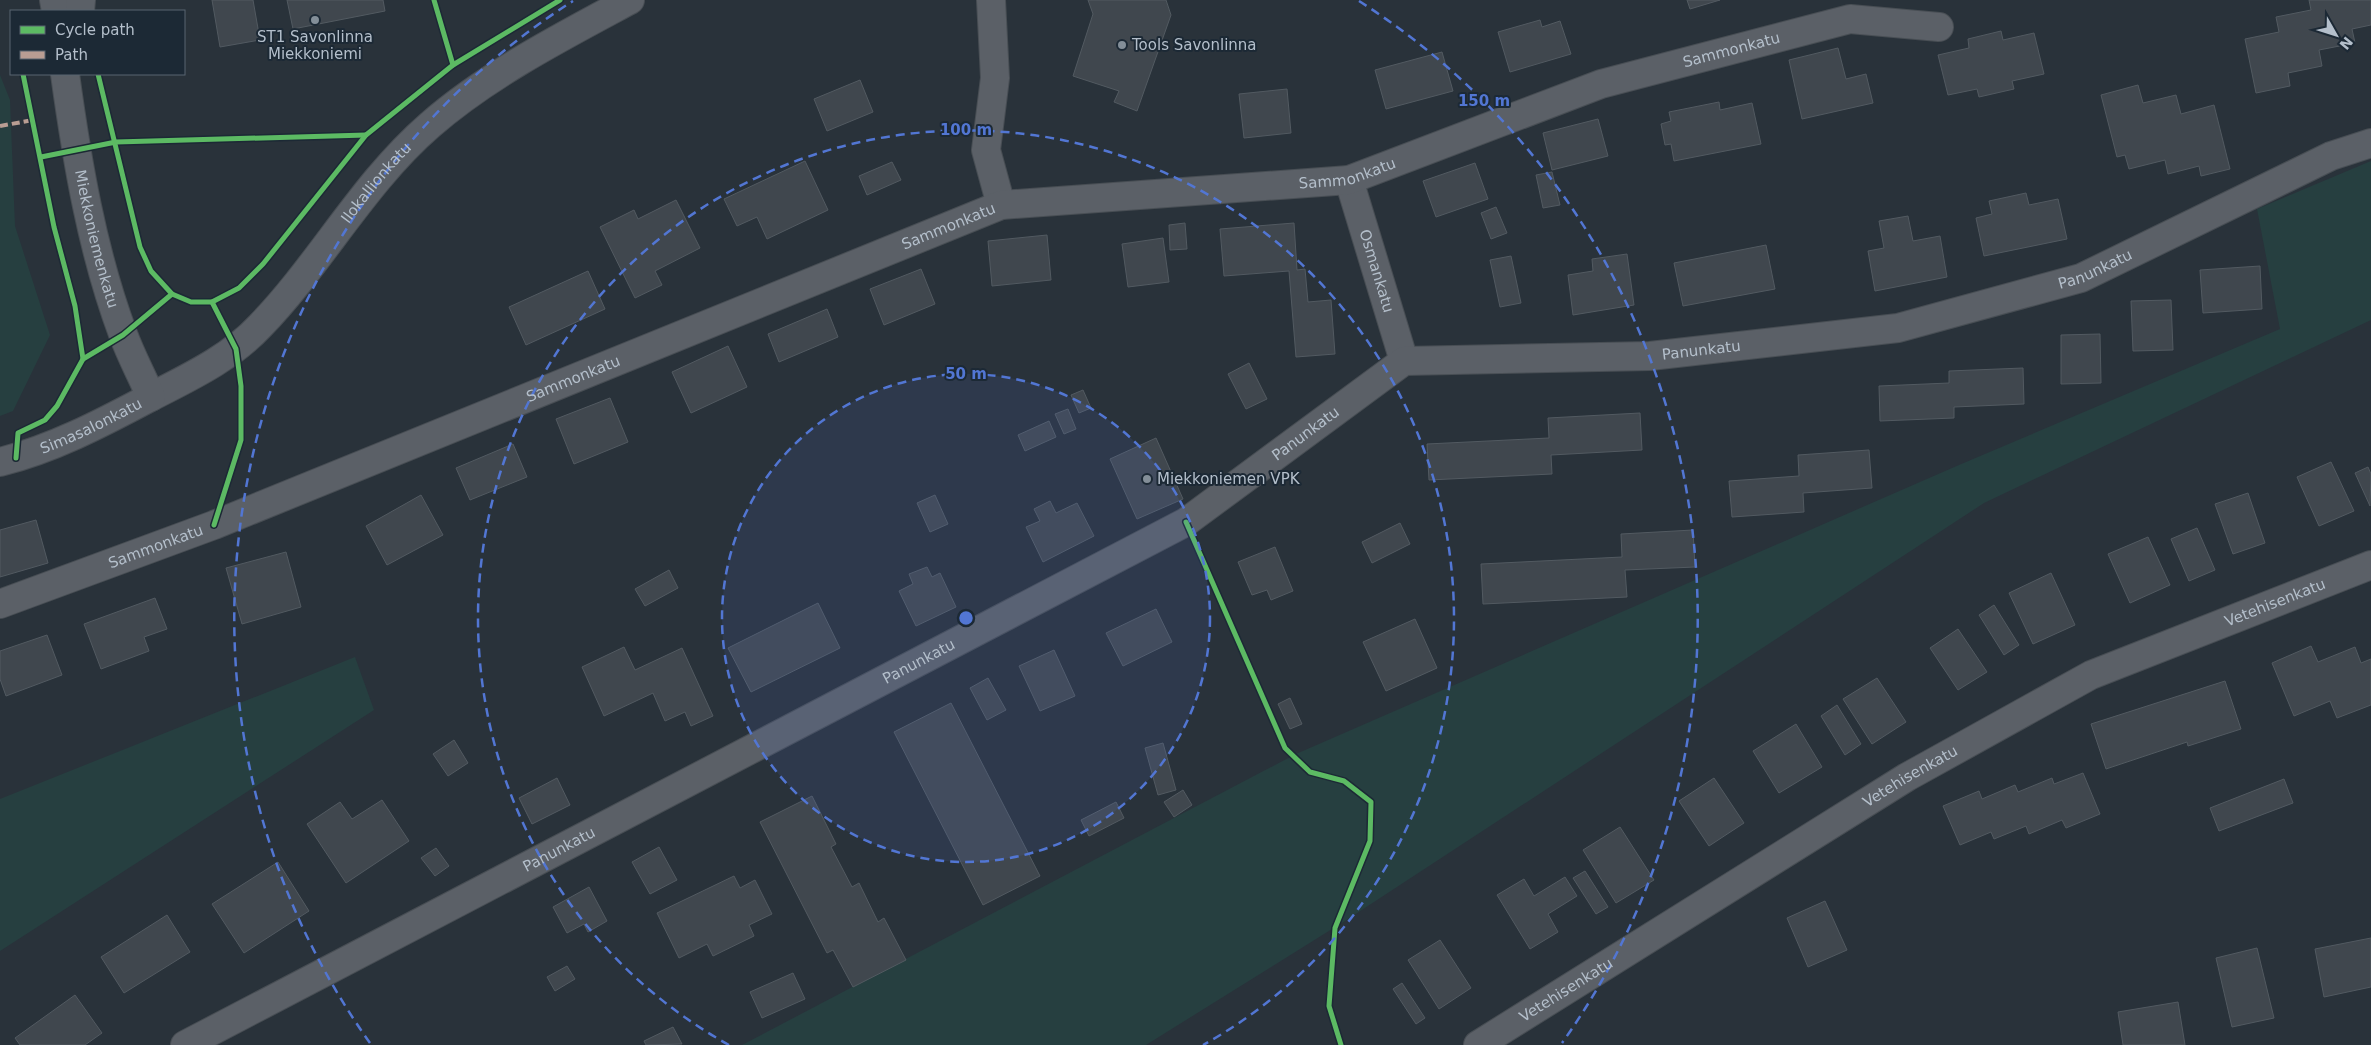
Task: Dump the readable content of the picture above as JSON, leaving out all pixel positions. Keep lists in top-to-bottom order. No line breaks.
{"streets":{"street":["Sammonkatu","Ilokallionkatu","Miekkoniemenkatu","Panunkatu","Osmankatu","Simasalonkatu","Vetehisenkatu"]},"crossings":[["Sammonkatu","Osmankatu"],["Ilokallionkatu","Miekkoniemenkatu"],["Ilokallionkatu","Simasalonkatu"],["Miekkoniemenkatu","Simasalonkatu"],["Panunkatu","Osmankatu"]],"places":["ST1 Savonlinna Miekkoniemi","Tools Savonlinna","Miekkoniemen VPK"],"legend":["Cycle path","Path"],"north":"bottom right","rings":["150 m","100 m","50 m"]}
